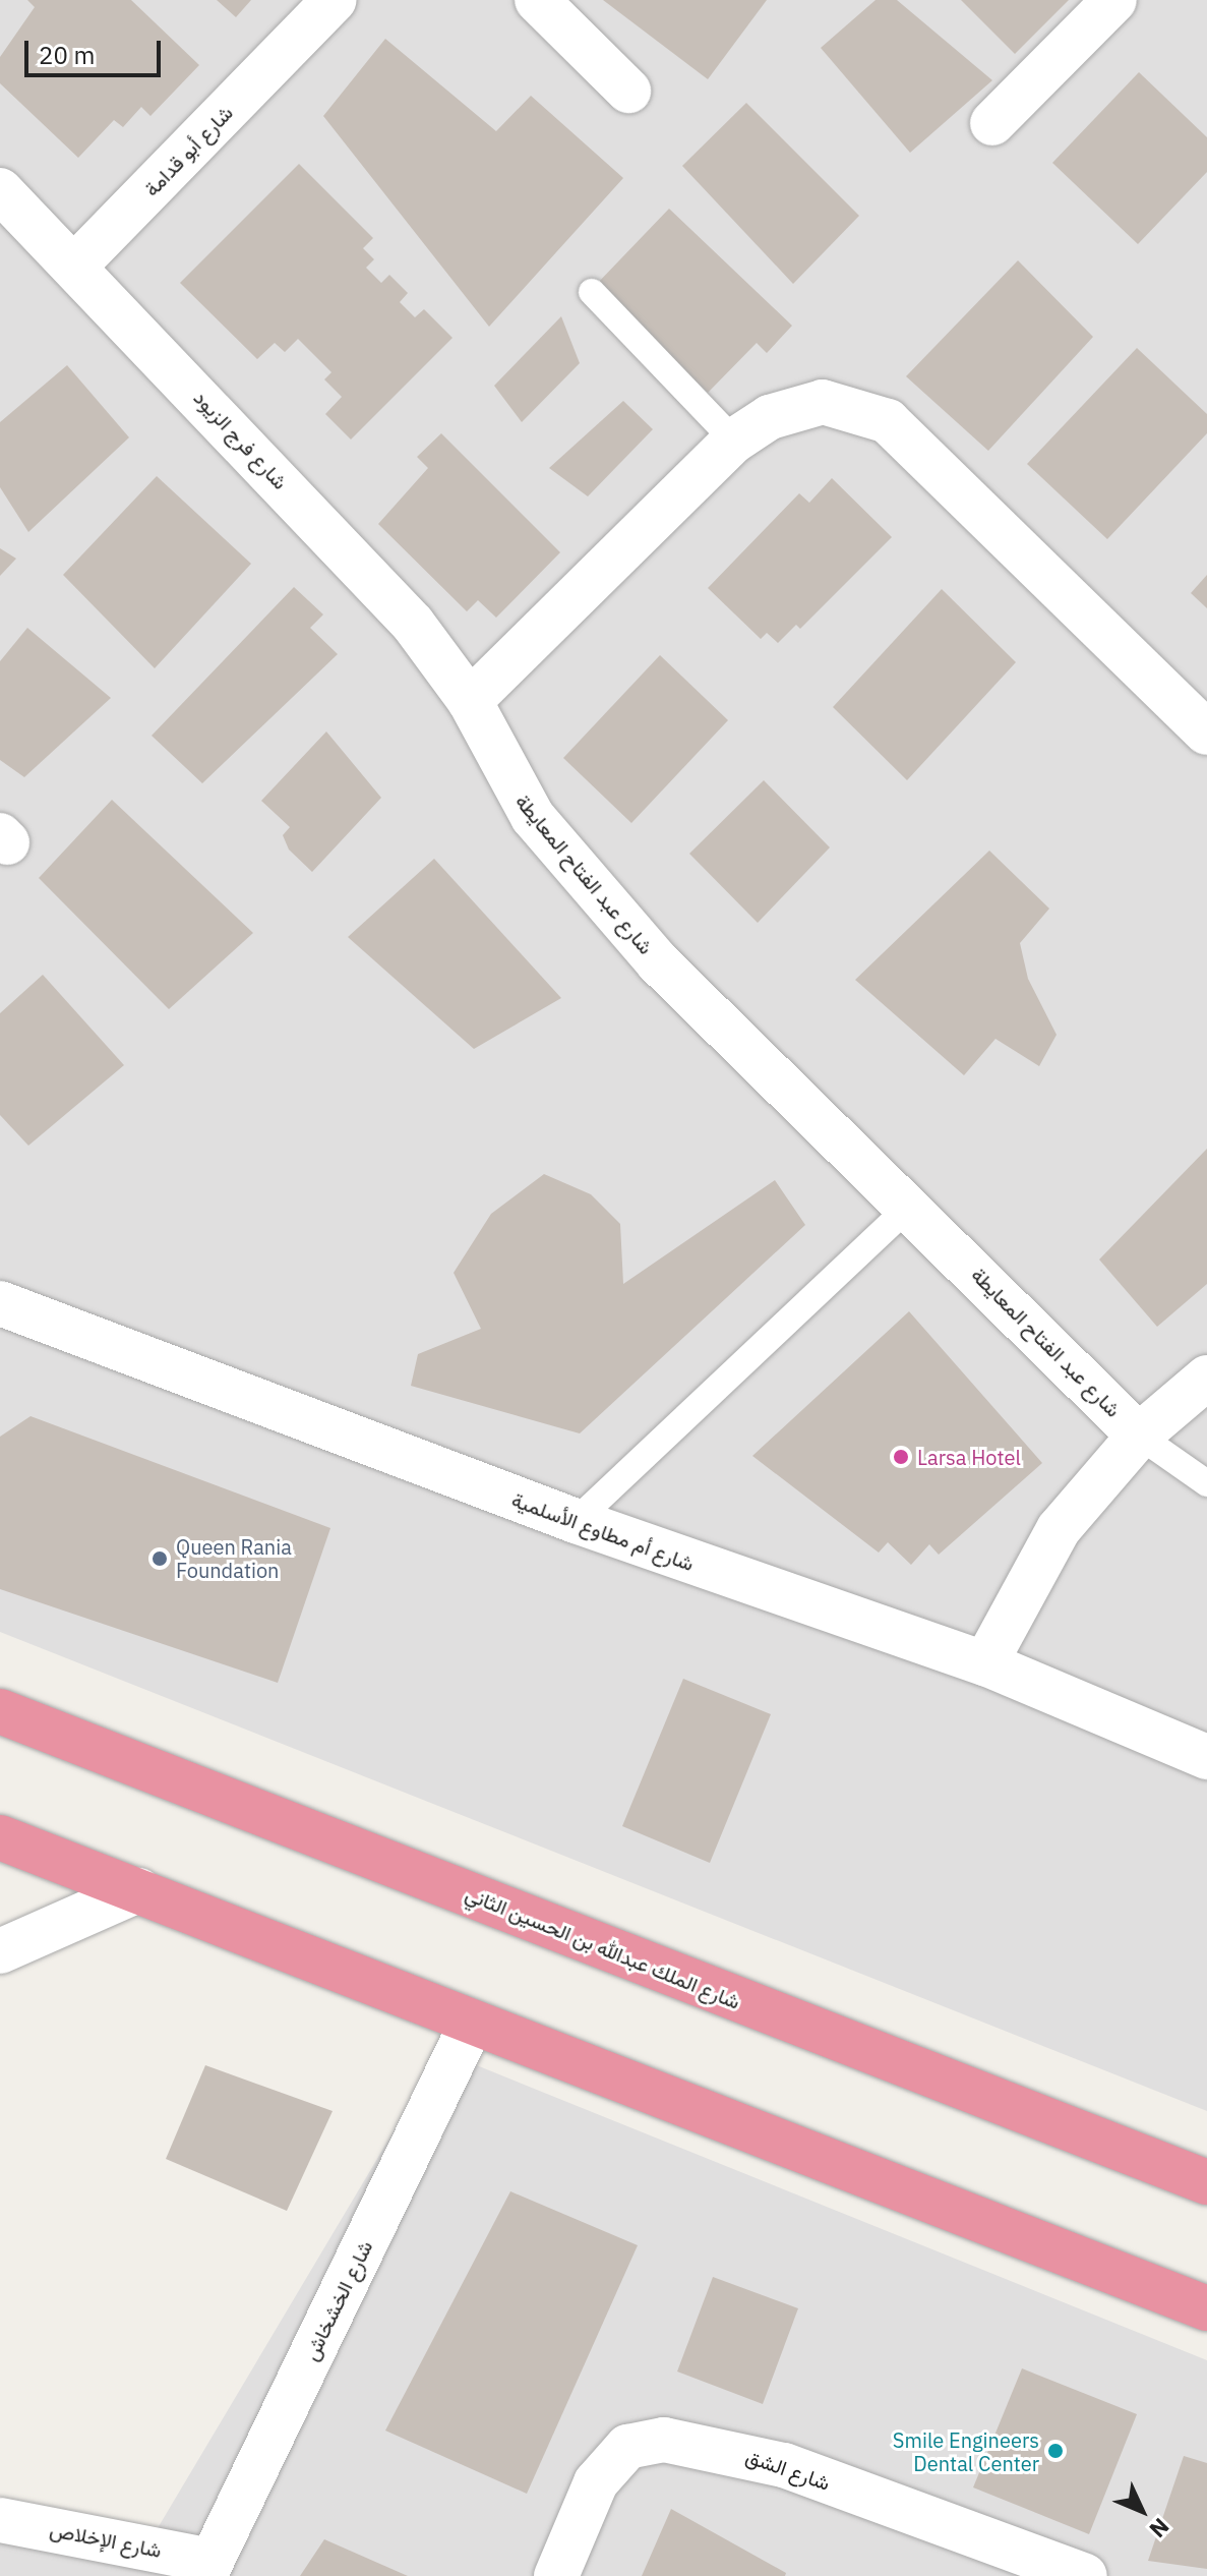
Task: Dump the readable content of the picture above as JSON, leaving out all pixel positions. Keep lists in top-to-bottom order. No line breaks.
{"streets":{"highway":["شارع الملك عبدالله بن الحسين الثاني"],"street":["شارع أبو قدامة","شارع فرج الزيود","شارع عبد الفتاح المعايطة","شارع أم مطاوع الأسلمية","شارع الخشخاش","شارع الشق","شارع الإخلاص"]},"crossings":[["شارع أبو قدامة","شارع فرج الزيود"],["شارع فرج الزيود","شارع عبد الفتاح المعايطة"],["شارع الخشخاش","شارع الإخلاص"]],"places":["Larsa Hotel","Queen Rania Foundation","Smile Engineers Dental Center"],"scale_bar":"20 m","north":"bottom right"}
